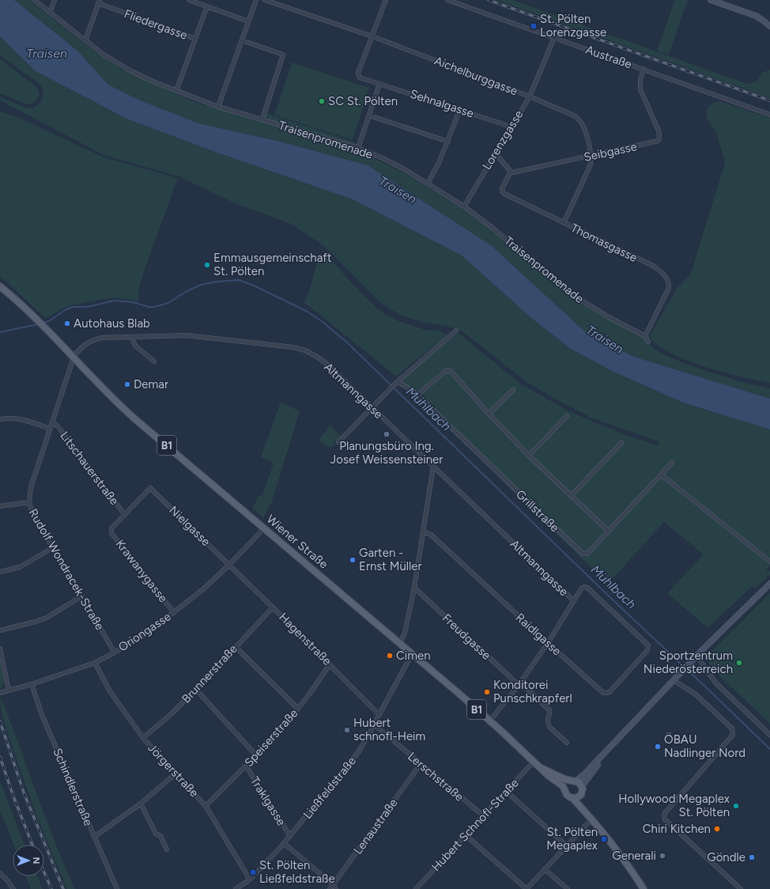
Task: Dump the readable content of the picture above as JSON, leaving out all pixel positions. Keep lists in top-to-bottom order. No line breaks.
{"streets":{"main road":["B1","Wiener Straße"],"street":["Fliedergasse","Austraße","Aichelburggasse","Sehnalgasse","Traisenpromenade","Lorenzgasse","Seibgasse","Thomasgasse","Altmanngasse","Litschauerstraße","Grillstraße","Nielgasse","Rudolf Wondracek-Straße","Krawanygasse","Oriongasse","Raidlgasse","Freudgasse","Hagenstraße","Brunnerstraße","Speiserstraße","Jörgerstraße","Lerschstraße","Schindlerstraße","Ließfeldstraße","Traklgasse","Hubert Schnofl-Straße","Lenaustraße"]},"crossings":[["Austraße","Lorenzgasse"],["Austraße","Seibgasse"],["Aichelburggasse","Sehnalgasse"],["Aichelburggasse","Lorenzgasse"],["Aichelburggasse","Seibgasse"],["Aichelburggasse","Thomasgasse"],["Sehnalgasse","Lorenzgasse"],["Traisenpromenade","Lorenzgasse"],["Traisenpromenade","Thomasgasse"],["Seibgasse","Thomasgasse"],["Altmanngasse","Wiener Straße"],["Altmanngasse","Rudolf Wondracek-Straße"],["Altmanngasse","Raidlgasse"],["B1","Wiener Straße"],["Litschauerstraße","Rudolf Wondracek-Straße"],["Litschauerstraße","Krawanygasse"],["Nielgasse","Krawanygasse"],["Nielgasse","Oriongasse"],["Nielgasse","Hagenstraße"],["Wiener Straße","Rudolf Wondracek-Straße"],["Wiener Straße","Oriongasse"],["Wiener Straße","Ließfeldstraße"],["Wiener Straße","Hubert Schnofl-Straße"],["Rudolf Wondracek-Straße","Oriongasse"],["Krawanygasse","Oriongasse"],["Oriongasse","Hagenstraße"],["Oriongasse","Jörgerstraße"],["Oriongasse","Schindlerstraße"],["Hagenstraße","Brunnerstraße"],["Hagenstraße","Speiserstraße"],["Hagenstraße","Ließfeldstraße"],["Brunnerstraße","Jörgerstraße"],["Speiserstraße","Jörgerstraße"],["Speiserstraße","Traklgasse"],["Jörgerstraße","Ließfeldstraße"],["Lerschstraße","Ließfeldstraße"],["Lerschstraße","Hubert Schnofl-Straße"],["Lerschstraße","Lenaustraße"],["Ließfeldstraße","Traklgasse"]],"water":["Traisen","Mühlbach"],"places":{"transit":["St. Pölten Lorenzgasse","St. Pölten Megaplex","St. Pölten Ließfeldstraße"],"other":["SC St. Pölten","Emmausgemeinschaft St. Pölten","Autohaus Blab","Demar","Planungsbüro Ing. Josef Weissensteiner","Garten - Ernst Müller","Cimen","Sportzentrum Niederösterreich","Konditorei Punschkrapferl","Hubert schnofl-Heim","ÖBAU Nadlinger Nord","Hollywood Megaplex St. Pölten","Chiri Kitchen","Generali","Göndle"]},"north":"right"}
